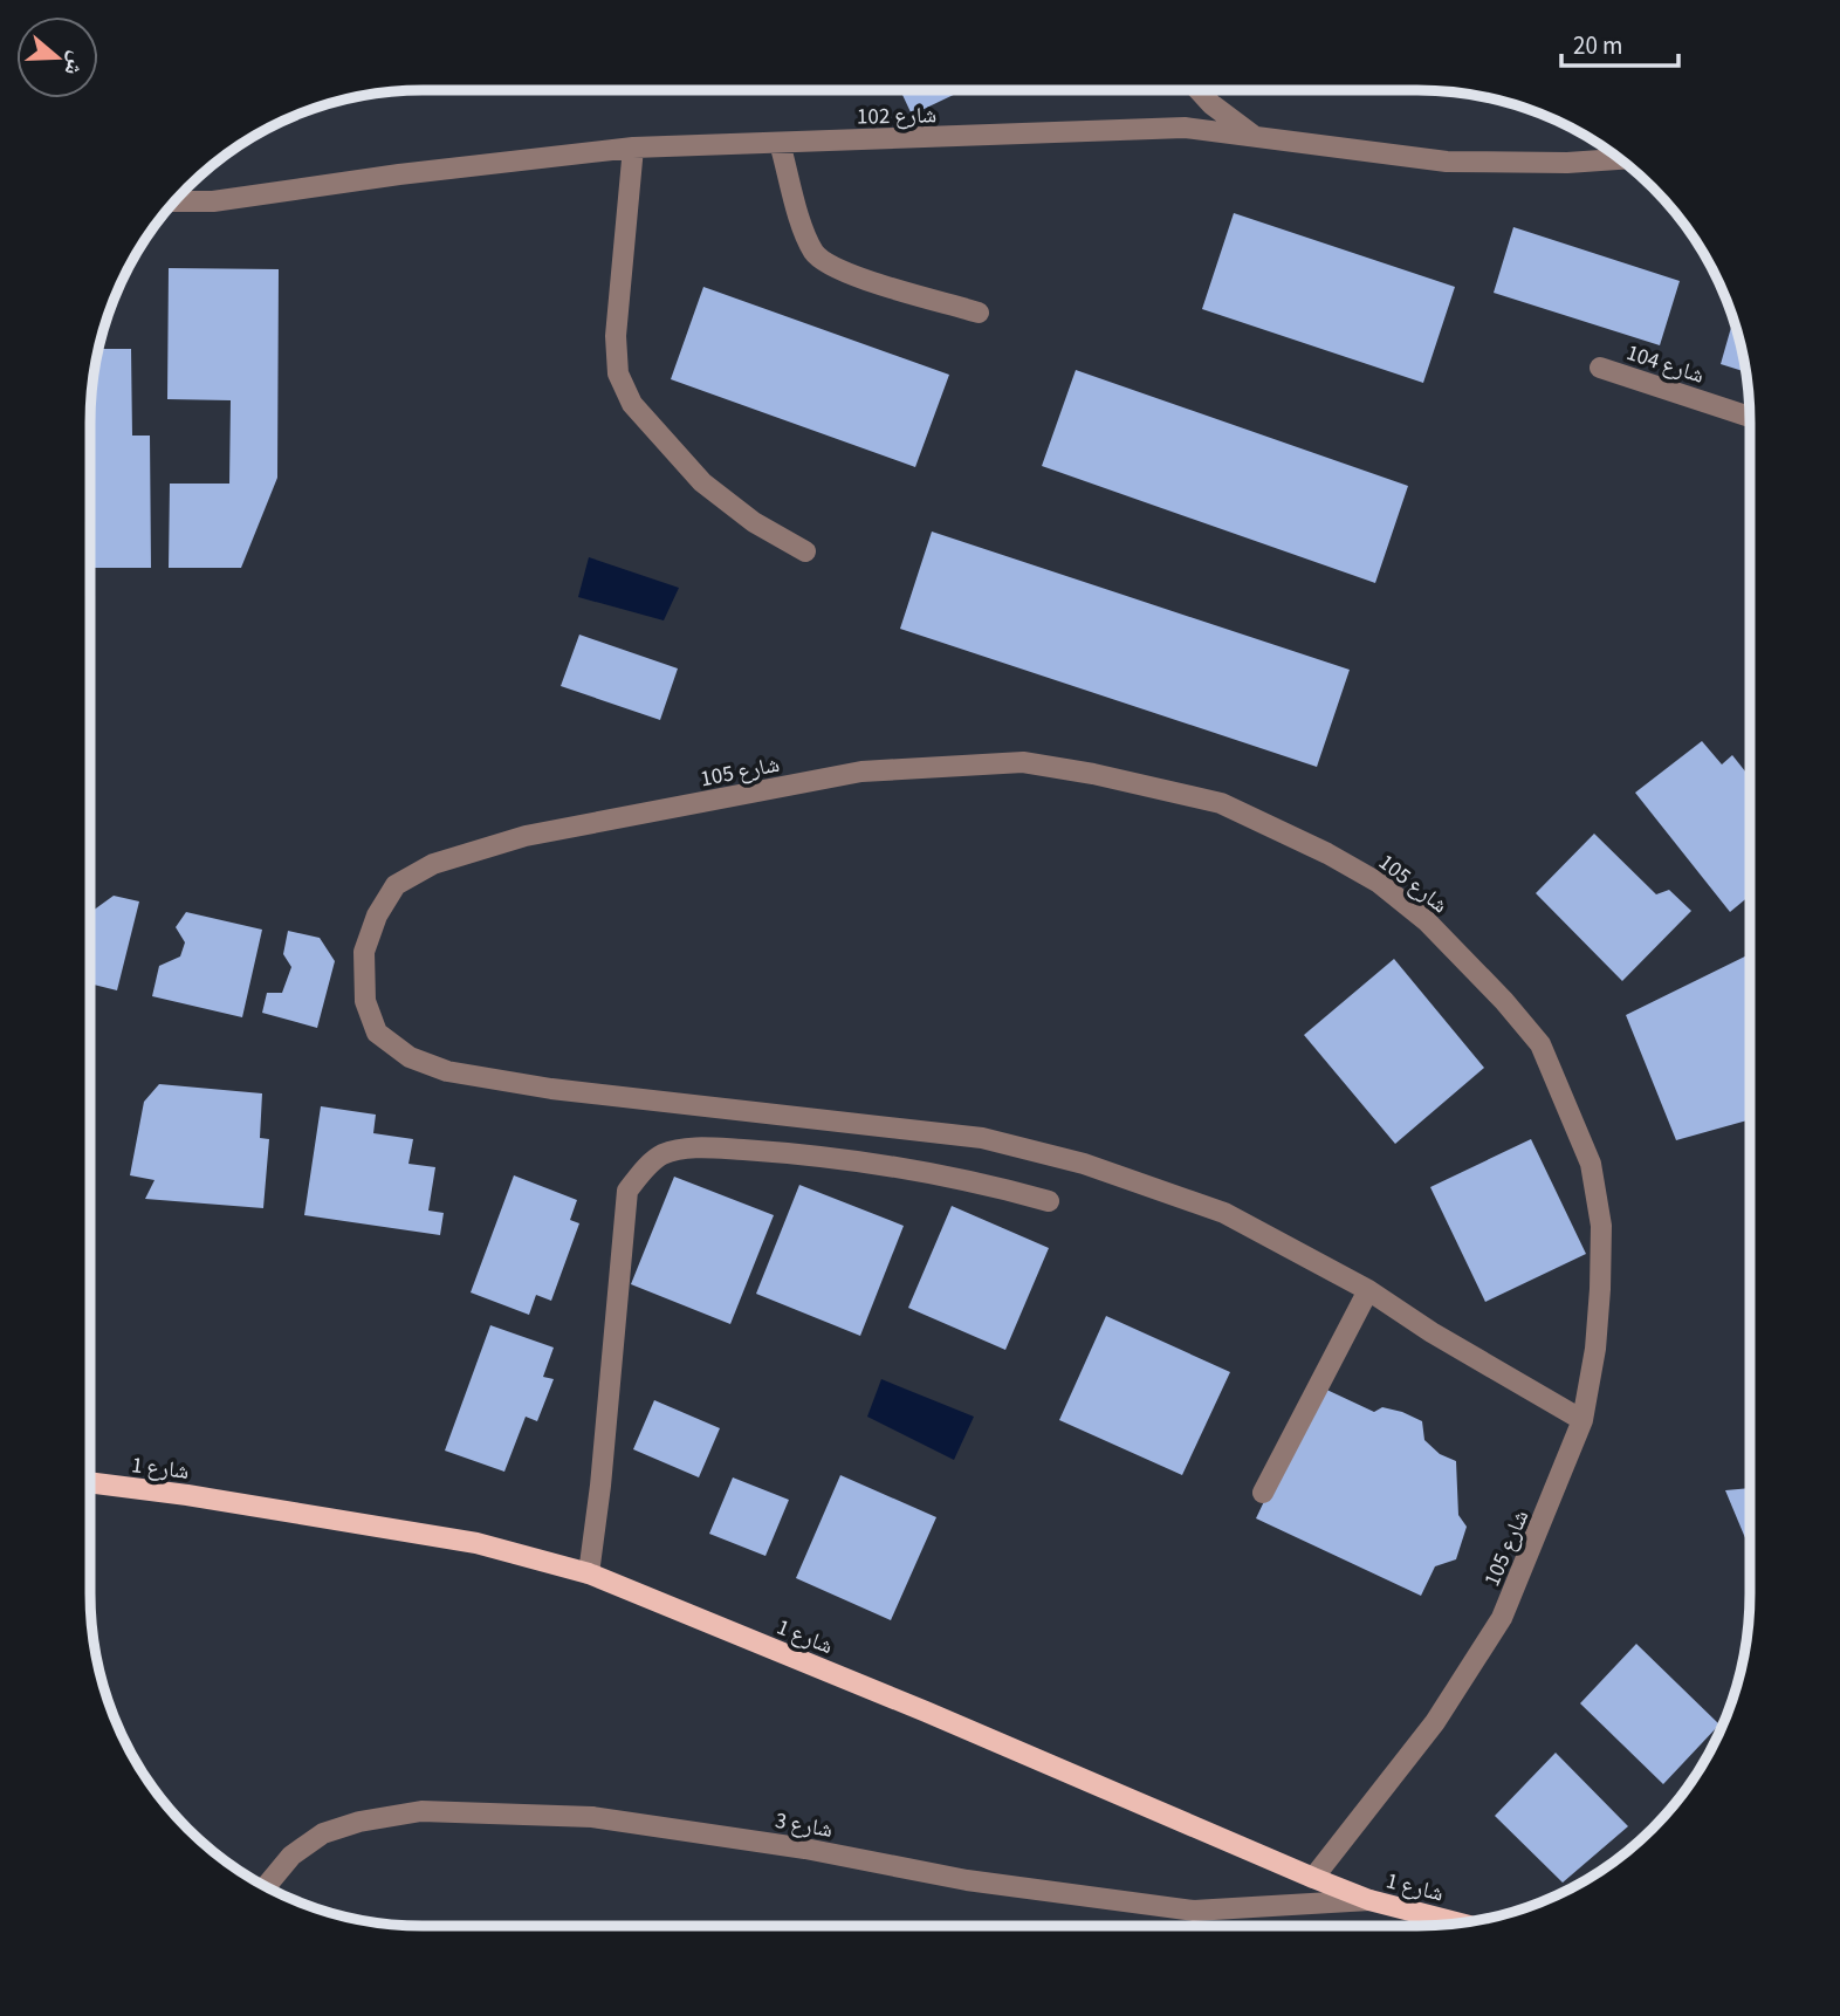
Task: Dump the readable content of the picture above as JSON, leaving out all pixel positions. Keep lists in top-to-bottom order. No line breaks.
{"streets":{"main road":["شارع 1"],"street":["شارع 102","شارع 104","شارع 105","شارع 3"]},"crossings":[["شارع 105","شارع 1"],["شارع 1","شارع 3"]],"scale_bar":"20 m","north":"right"}
